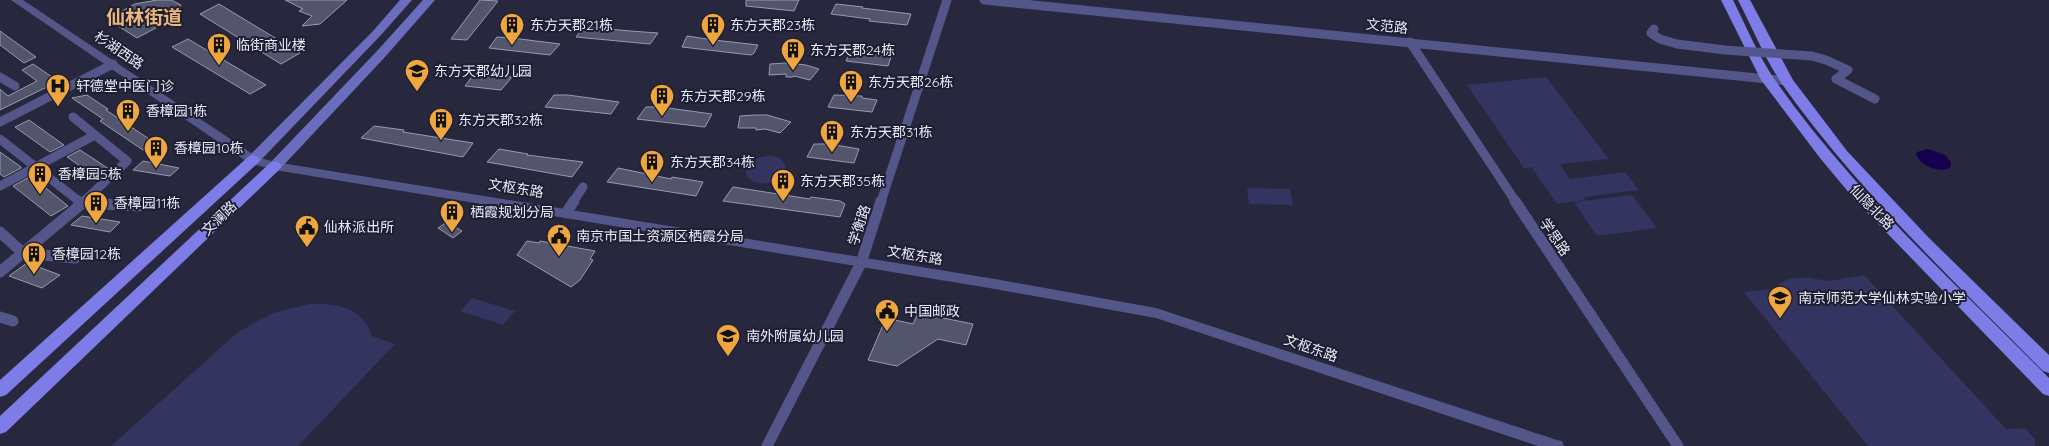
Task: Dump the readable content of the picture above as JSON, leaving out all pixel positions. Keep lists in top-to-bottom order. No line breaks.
{"streets":{"main road":["仙隐北路","文澜路"],"street":["文范路","杉湖西路","文枢东路","学衡路","学思路"]},"crossings":[["文范路","仙隐北路"],["文范路","学思路"],["杉湖西路","文枢东路"],["杉湖西路","文澜路"],["文枢东路","文澜路"],["文枢东路","学衡路"]],"districts":["仙林街道"],"places":{"building":["东方天郡21栋","东方天郡23栋","临街商业楼","东方天郡24栋","东方天郡26栋","东方天郡29栋","香樟园1栋","东方天郡32栋","东方天郡31栋","香樟园10栋","东方天郡34栋","香樟园5栋","东方天郡35栋","香樟园11栋","栖霞规划分局","香樟园12栋"],"school or university":["东方天郡幼儿园","南京师范大学仙林实验小学","南外附属幼儿园"],"hospital":["轩德堂中医门诊"],"public building":["仙林派出所","南京市国土资源区栖霞分局","中国邮政"]}}
